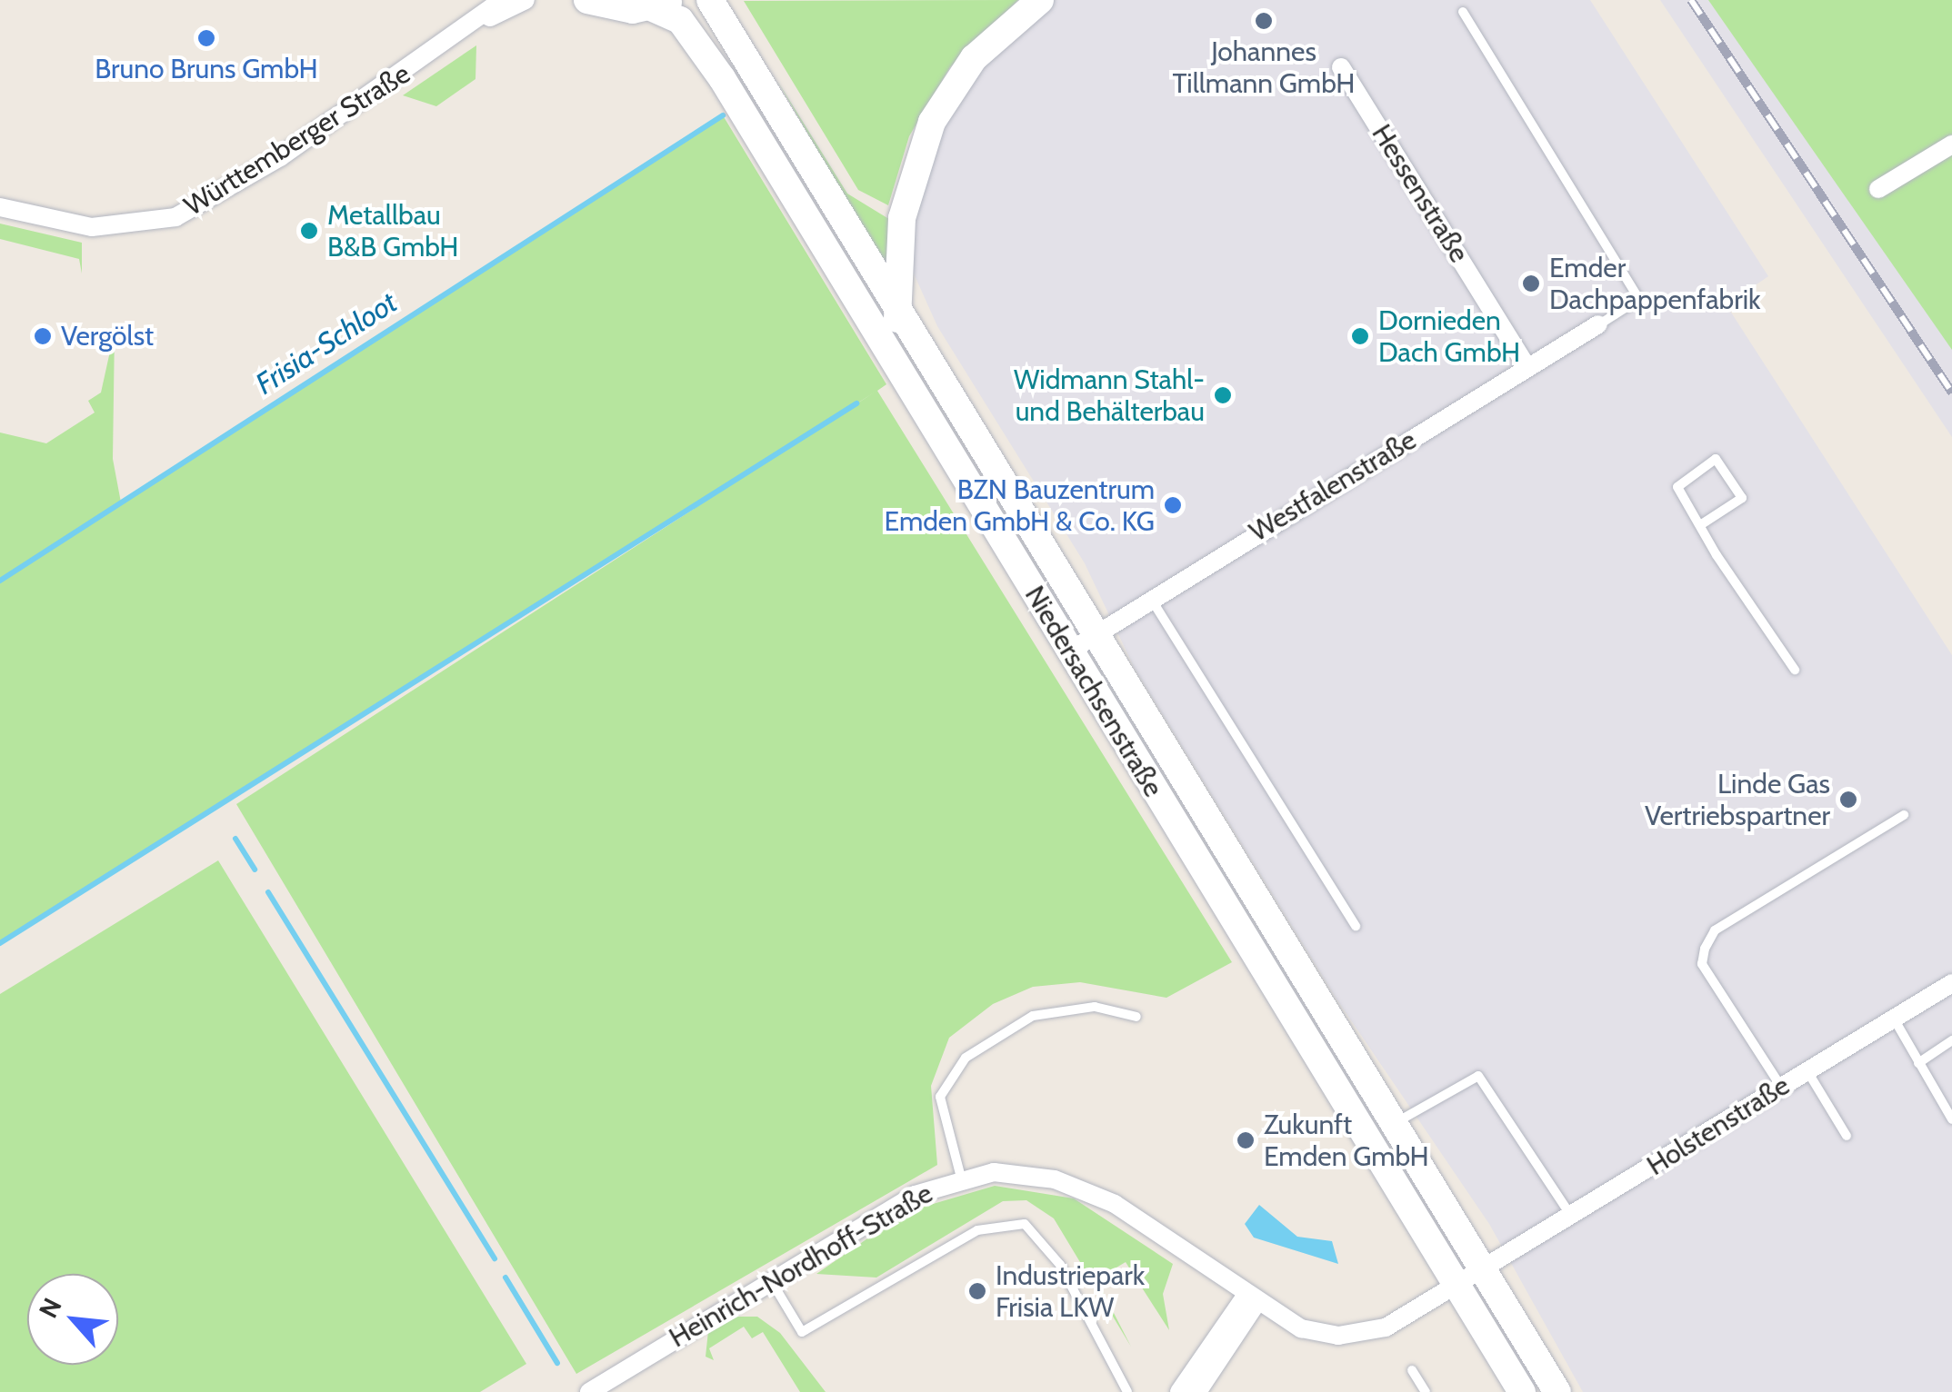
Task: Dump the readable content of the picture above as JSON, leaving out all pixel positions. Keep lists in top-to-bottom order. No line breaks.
{"streets":{"main road":["Niedersachsenstraße"],"street":["Württemberger Straße","Hessenstraße","Westfalenstraße","Holstenstraße","Heinrich-Nordhoff-Straße"]},"crossings":[["Hessenstraße","Westfalenstraße"],["Westfalenstraße","Niedersachsenstraße"],["Niedersachsenstraße","Holstenstraße"],["Niedersachsenstraße","Heinrich-Nordhoff-Straße"],["Holstenstraße","Heinrich-Nordhoff-Straße"]],"water":["Frisia-Schloot"],"places":["Johannes Tillmann GmbH","Bruno Bruns GmbH","Metallbau B&B GmbH","Emder Dachpappenfabrik","Vergölst","Dornieden Dach GmbH","Widmann Stahl- und Behälterbau","BZN Bauzentrum Emden GmbH & Co. KG","Linde Gas Vertriebspartner","Zukunft Emden GmbH","Industriepark Frisia LKW"],"north":"top left"}
